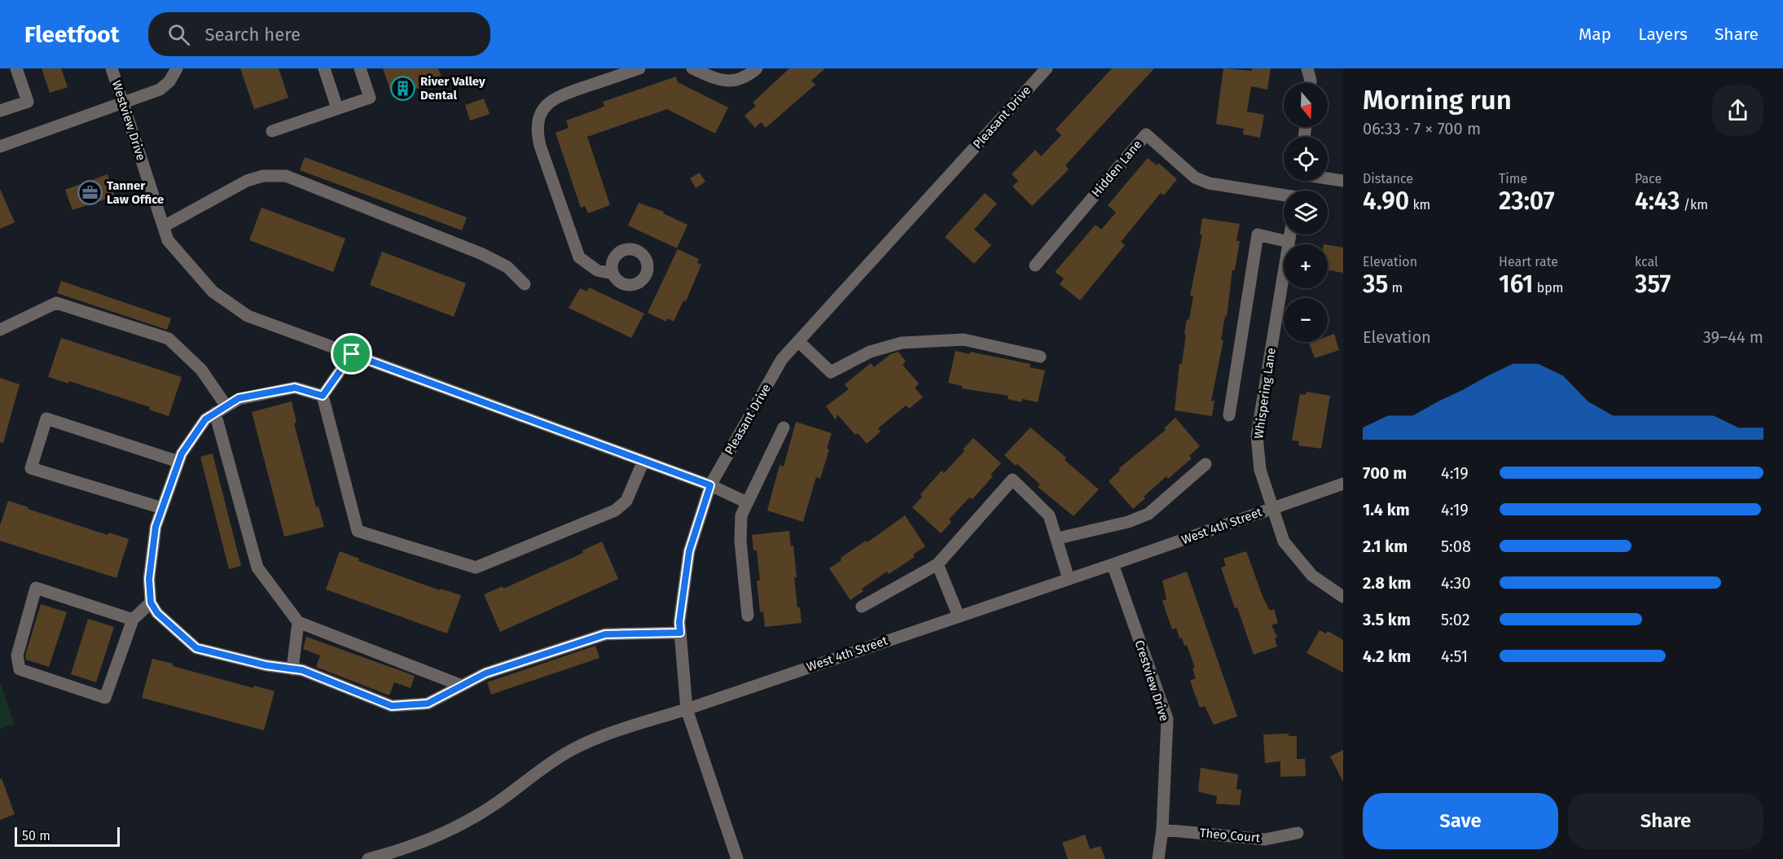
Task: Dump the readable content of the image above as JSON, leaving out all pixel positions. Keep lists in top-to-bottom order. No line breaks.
{"streets":{"street":["Pleasant Drive","Westview Drive","Hidden Lane","Whispering Lane","West 4th Street","Crestview Drive","Theo Court"]},"crossings":[["Pleasant Drive","Westview Drive"],["Pleasant Drive","West 4th Street"],["Whispering Lane","West 4th Street"],["West 4th Street","Crestview Drive"],["Crestview Drive","Theo Court"]],"places":{"building":["River Valley Dental"],"office":["Tanner Law Office"]},"scale_bar":"50 m","north":"bottom","page":{"header":"Fleetfoot","search":"Search here","nav":["Map","Layers","Share"],"heading":["Morning run","06:33 · 7 × 700 m"],"map_buttons":["+","−"],"stats":[["Distance","4.90 km"],["Time","23:07"],["Pace","4:43 /km"],["Elevation","35 m"],["Heart rate","161 bpm"],["kcal","357"]],"chart":["Elevation","39–44 m"],"list":[{"name":"700 m","note":"4:19"},{"name":"1.4 km","note":"4:19"},{"name":"2.1 km","note":"5:08"},{"name":"2.8 km","note":"4:30"},{"name":"3.5 km","note":"5:02"},{"name":"4.2 km","note":"4:51"}],"buttons":["Save","Share"],"scale":"50 m"}}
